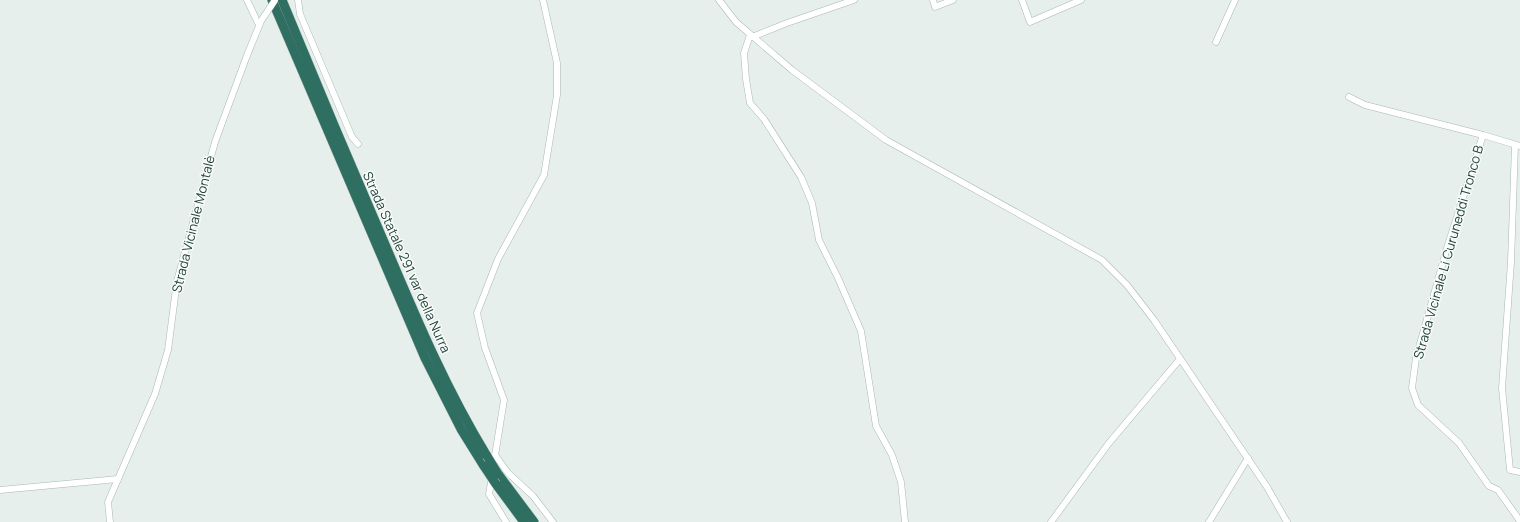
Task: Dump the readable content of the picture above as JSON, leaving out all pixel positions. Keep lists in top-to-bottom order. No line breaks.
{"streets":{"highway":["Strada Statale 291 var della Nurra"],"street":["Strada Vicinale Montalè","Strada Vicinale Li Curuneddi Tronco B"]},"crossings":[["Strada Vicinale Montalè","Strada Statale 291 var della Nurra"]]}
